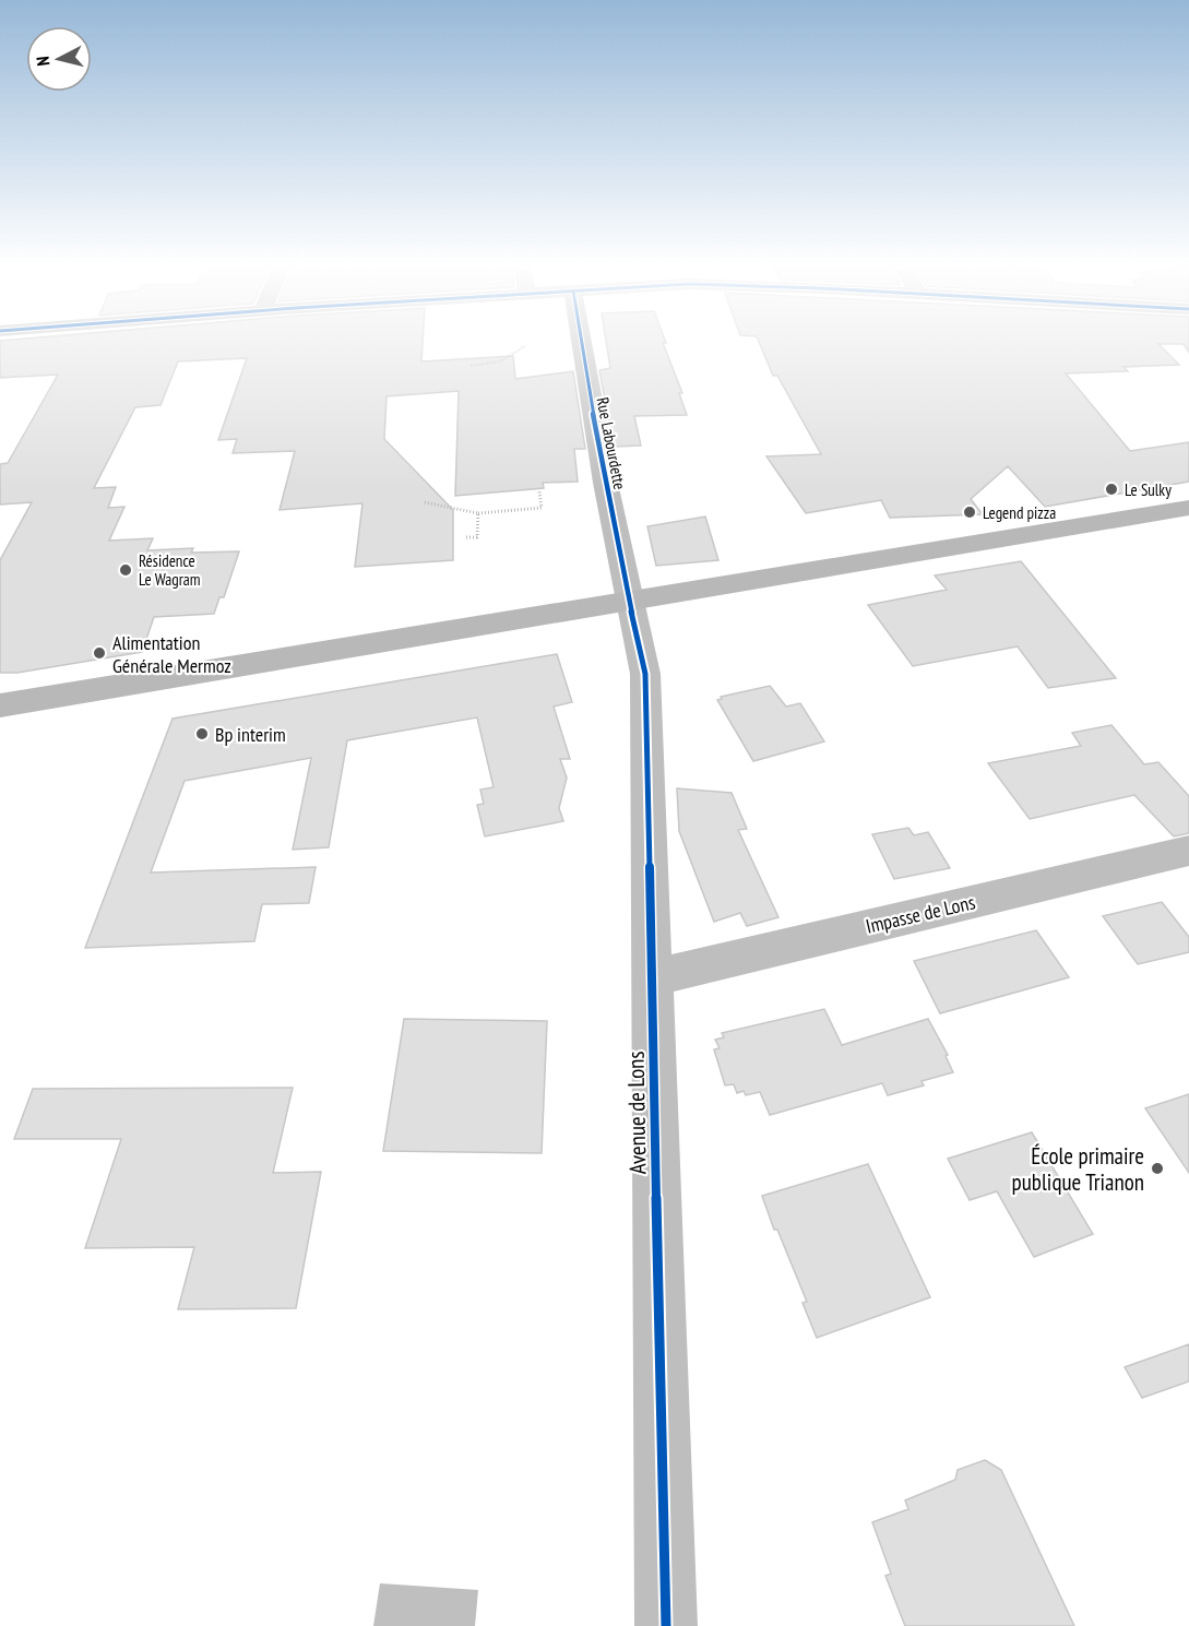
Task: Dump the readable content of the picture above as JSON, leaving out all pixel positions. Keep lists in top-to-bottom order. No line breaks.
{"streets":{"street":["Rue Labourdette","Impasse de Lons","Avenue de Lons"]},"crossings":[["Rue Labourdette","Avenue de Lons"],["Impasse de Lons","Avenue de Lons"]],"places":["Le Sulky","Legend pizza","Résidence Le Wagram","Alimentation Générale Mermoz","Bp interim","École primaire publique Trianon"],"north":"left"}
